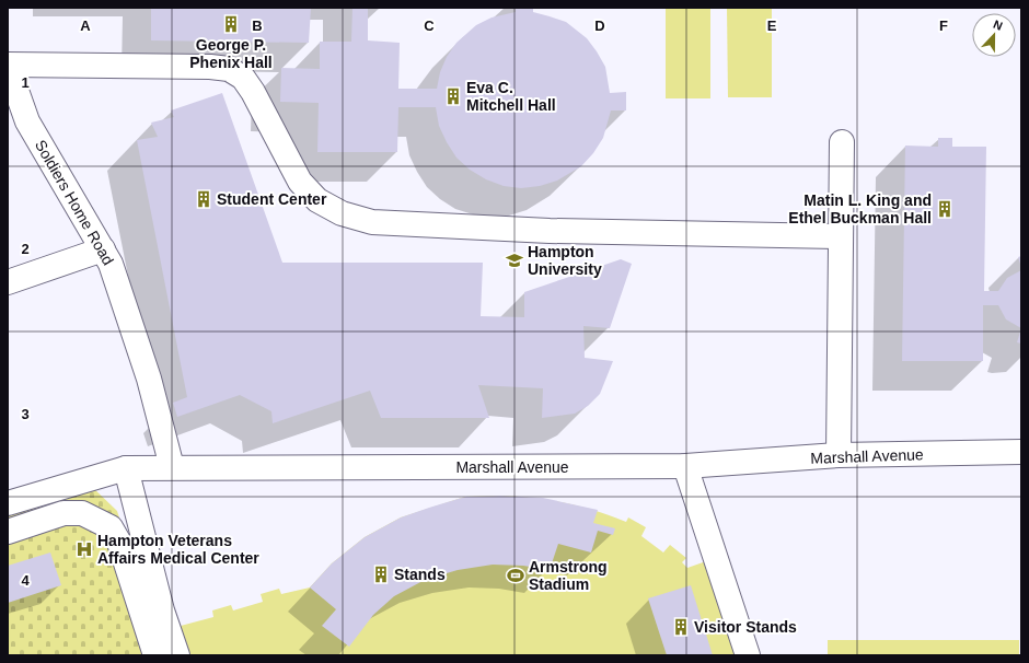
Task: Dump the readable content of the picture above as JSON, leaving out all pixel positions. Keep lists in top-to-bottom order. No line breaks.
{"streets":{"street":["Soldiers Home Road","Marshall Avenue"]},"crossings":[["Soldiers Home Road","Marshall Avenue"]],"places":{"building":["George P. Phenix Hall","Eva C. Mitchell Hall","Student Center","Matin L. King and Ethel Buckman Hall","Stands","Visitor Stands"],"school or university":["Hampton University"],"hospital":["Hampton Veterans Affairs Medical Center"],"sports":["Armstrong Stadium"]},"north":"top","grid":{"columns":["A","B","C","D","E","F"],"rows":["1","2","3","4"]}}
